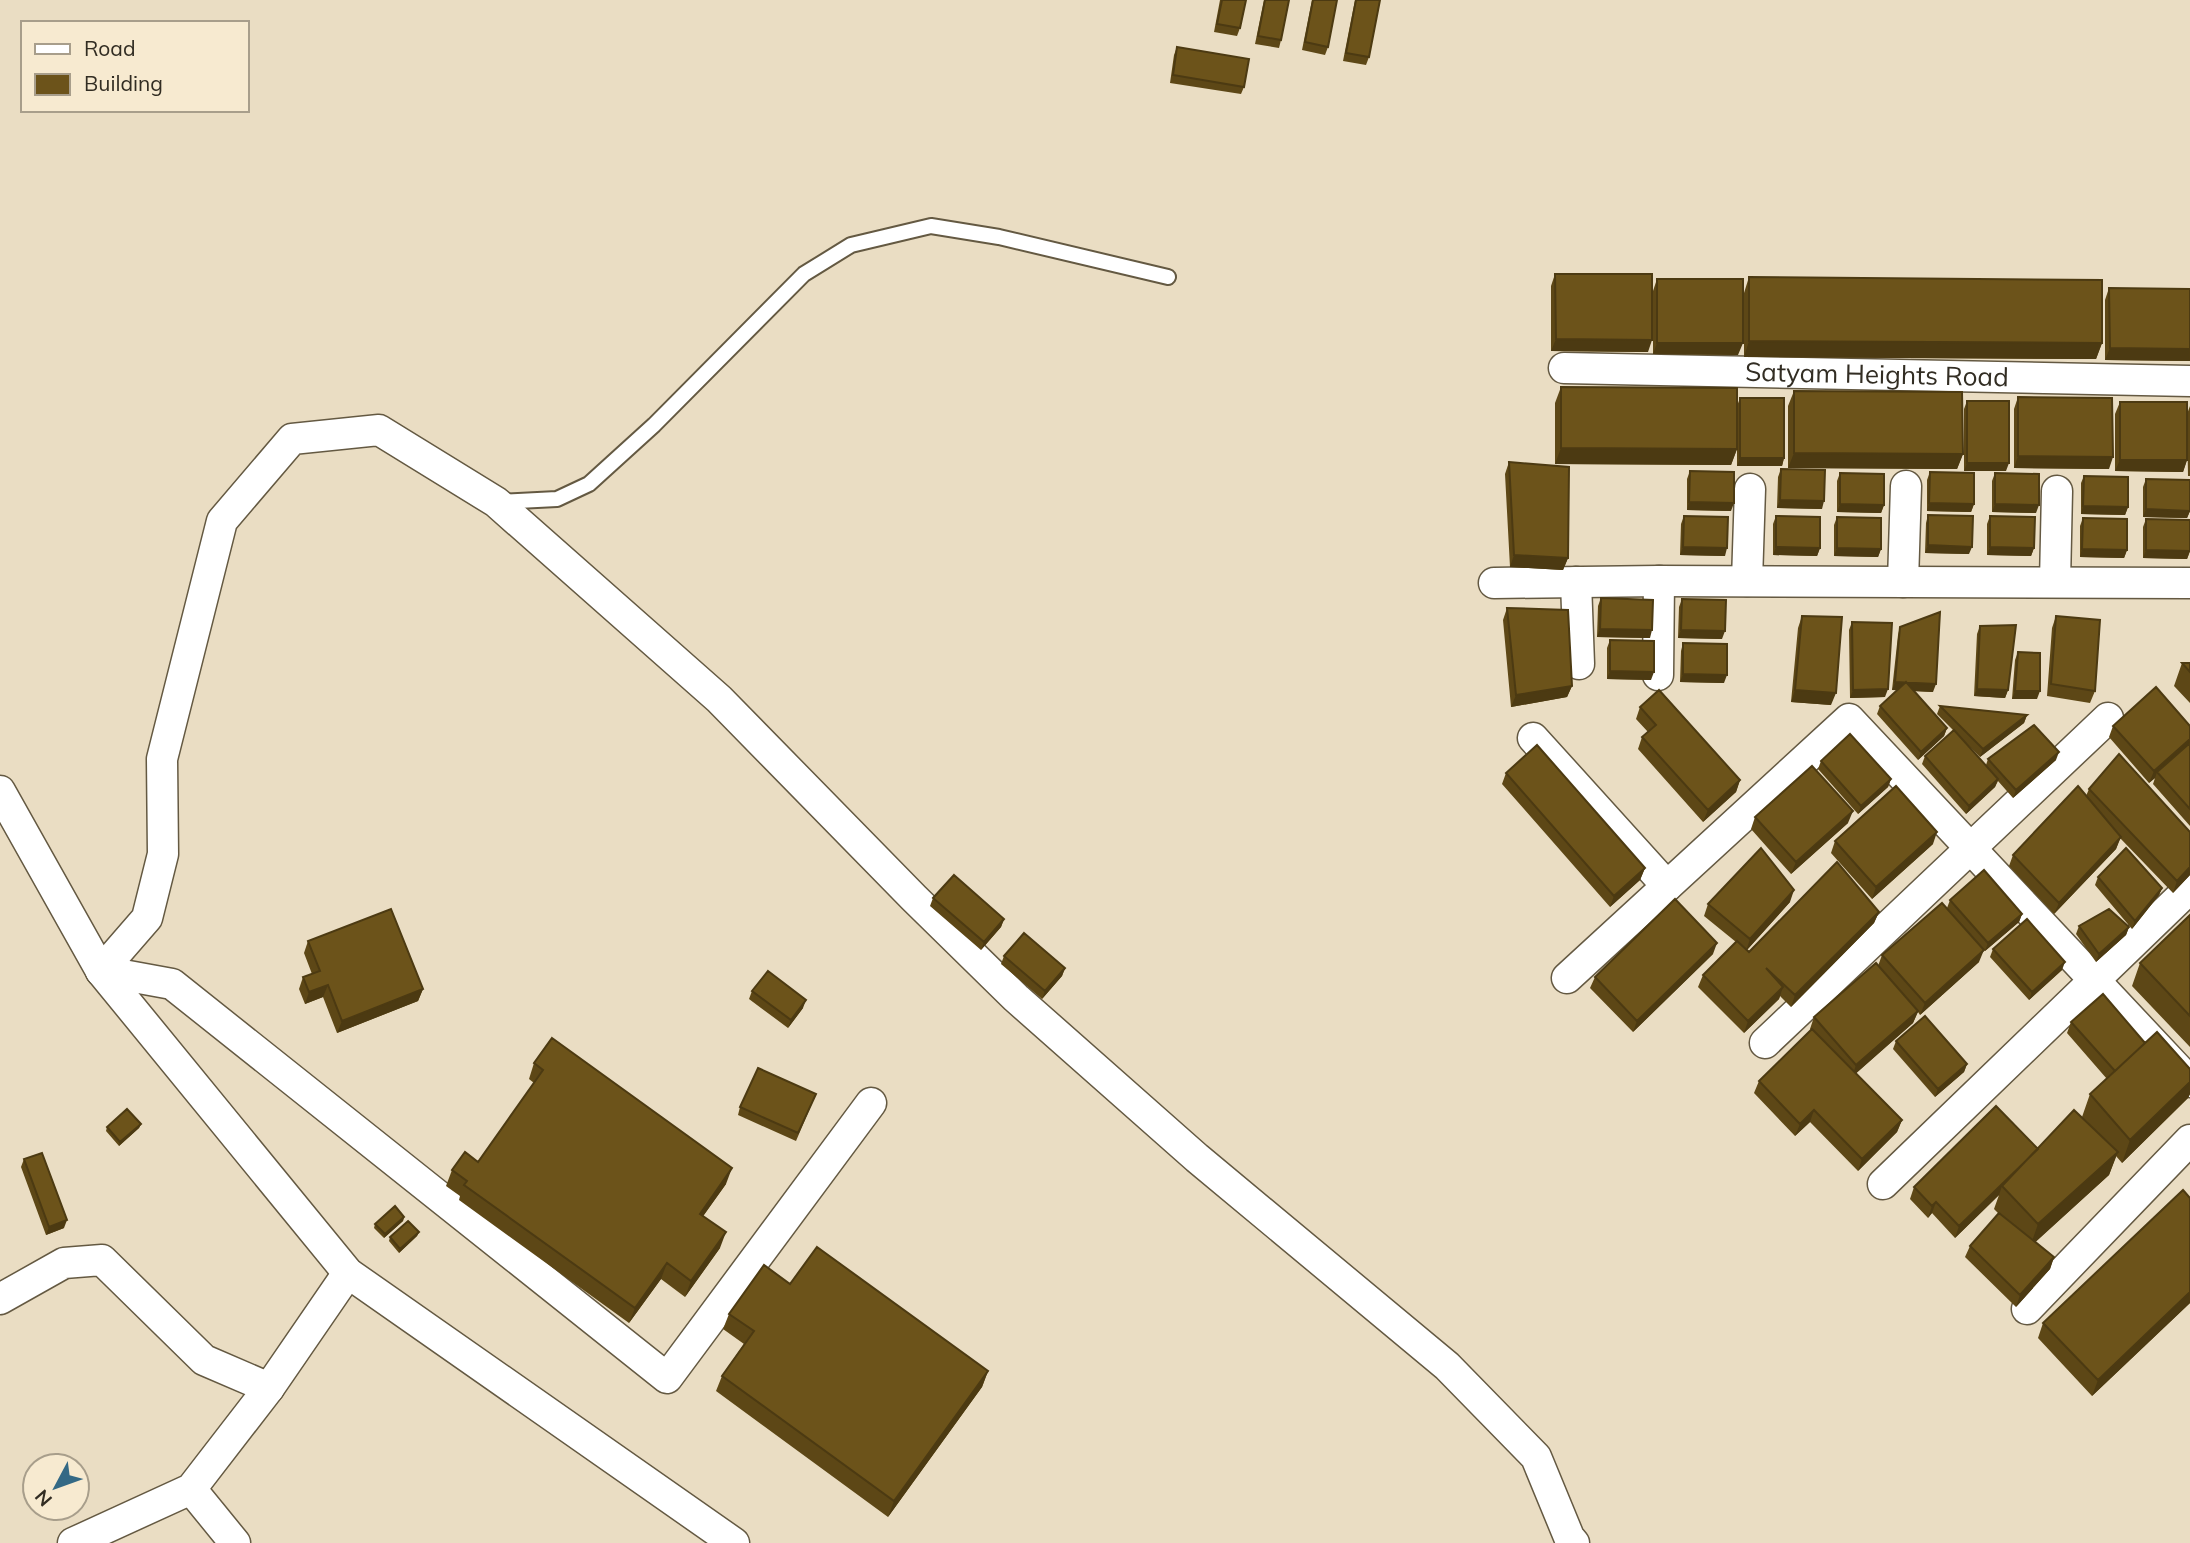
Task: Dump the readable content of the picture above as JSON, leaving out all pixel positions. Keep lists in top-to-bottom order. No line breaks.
{"streets":{"street":["Satyam Heights Road"]},"legend":["Road","Building"],"north":"bottom left"}
